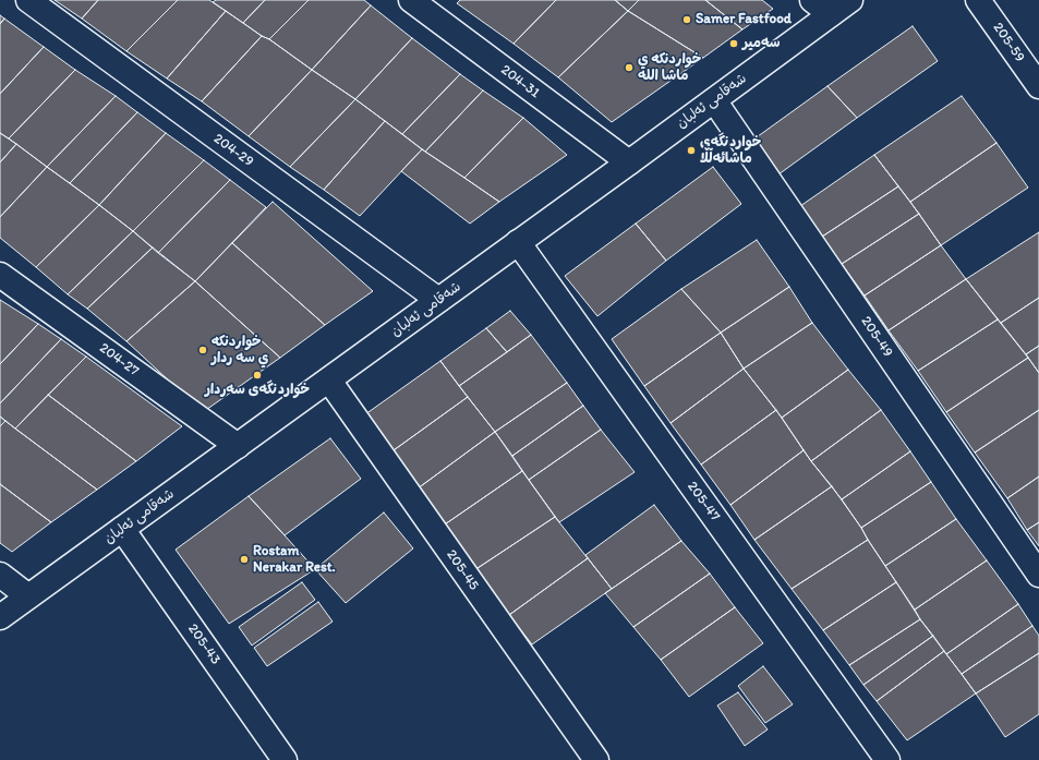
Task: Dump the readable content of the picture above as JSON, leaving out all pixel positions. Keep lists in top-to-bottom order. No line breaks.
{"streets":{"street":["205-59","204-31","شەقامی ئەلبان","204-29","205-49","204-27","205-47","205-45","205-43"]},"crossings":[["204-31","شەقامی ئەلبان"],["شەقامی ئەلبان","204-29"],["شەقامی ئەلبان","205-49"],["شەقامی ئەلبان","204-27"],["شەقامی ئەلبان","205-47"],["شەقامی ئەلبان","205-45"],["شەقامی ئەلبان","205-43"]],"places":["Samer Fastfood","سەمیر","خواردنكه ي ماشا الله","خواردنگەی ماشائەڵڵا","خواردنكه ي سه ردار","خواردنگەی سەردار","Rostam Nerakar Rest."]}
